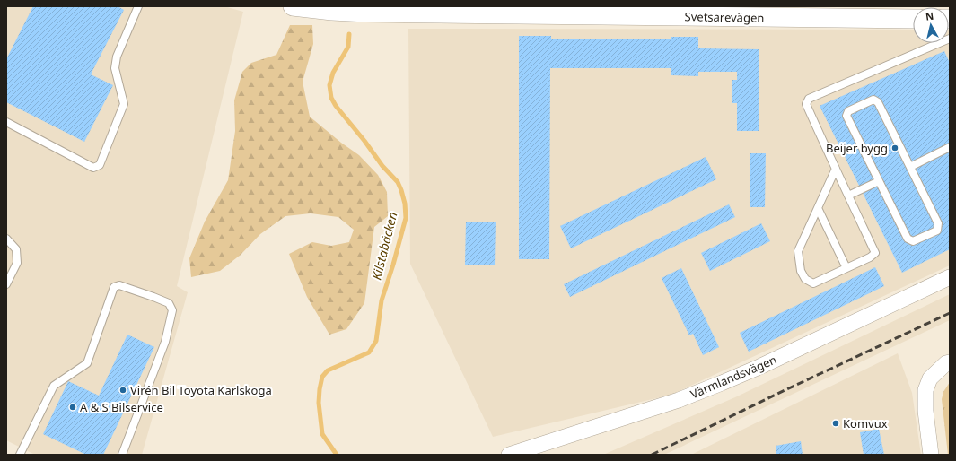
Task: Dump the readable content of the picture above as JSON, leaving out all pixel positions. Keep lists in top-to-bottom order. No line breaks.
{"streets":{"street":["Svetsarevägen","Värmlandsvägen"]},"water":["Kilstabäcken"],"places":["Beijer bygg","Virén Bil Toyota Karlskoga","A & S Bilservice","Komvux"],"north":"top"}
